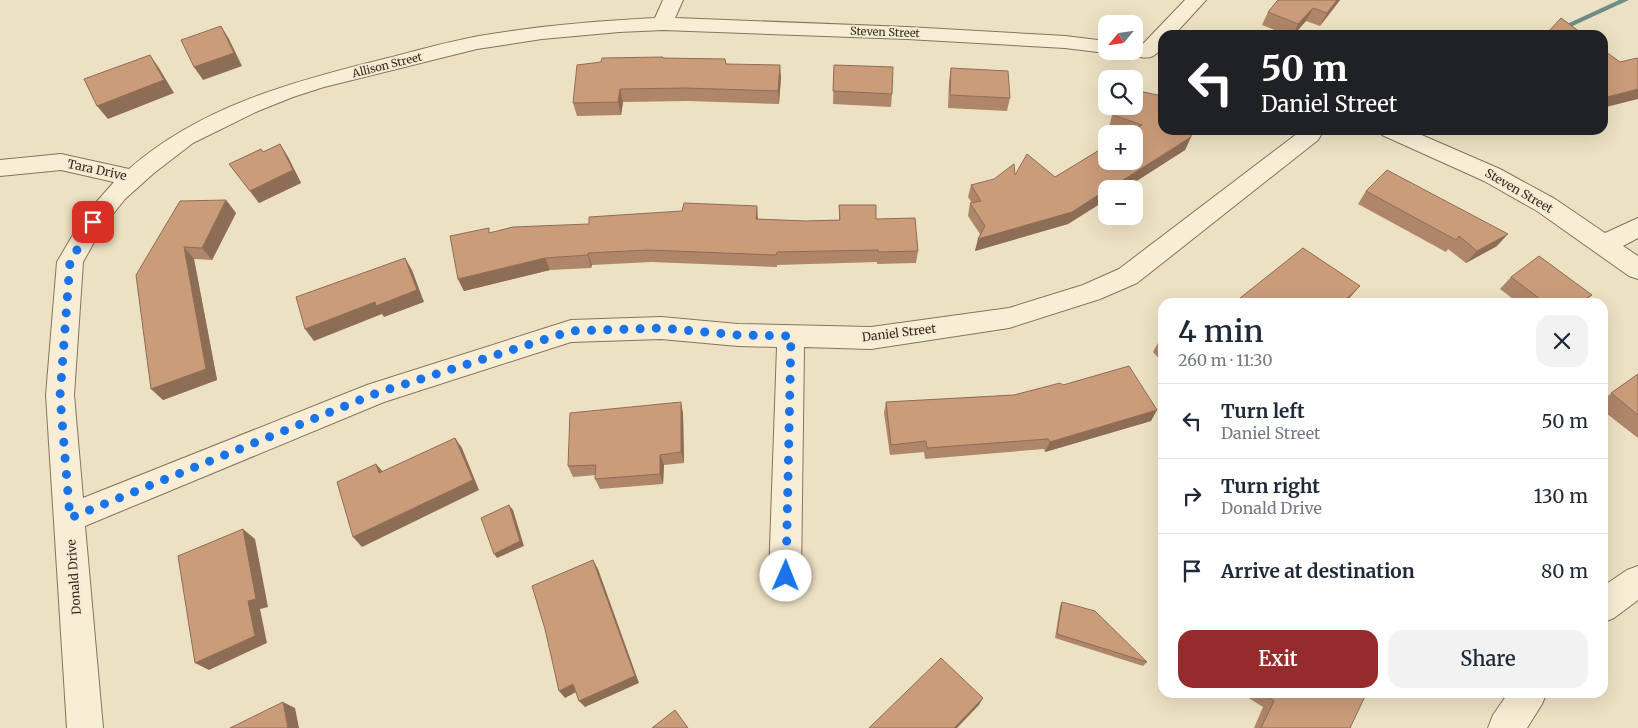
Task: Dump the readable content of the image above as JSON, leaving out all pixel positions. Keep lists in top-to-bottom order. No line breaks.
{"streets":{"street":["Steven Street","Allison Street","Tara Drive","Daniel Street","Donald Drive"]},"crossings":[["Steven Street","Allison Street"],["Allison Street","Tara Drive"],["Allison Street","Donald Drive"],["Tara Drive","Donald Drive"],["Daniel Street","Donald Drive"]],"north":"bottom left","page":{"map_buttons":["+","−"],"turn":["50 m","Daniel Street"],"heading":["4 min","260 m · 11:30"],"list":[{"name":"Turn left","note":"Daniel Street","value":"50 m"},{"name":"Turn right","note":"Donald Drive","value":"130 m"},{"name":"Arrive at destination","value":"80 m"}],"buttons":["Exit","Share"]}}
